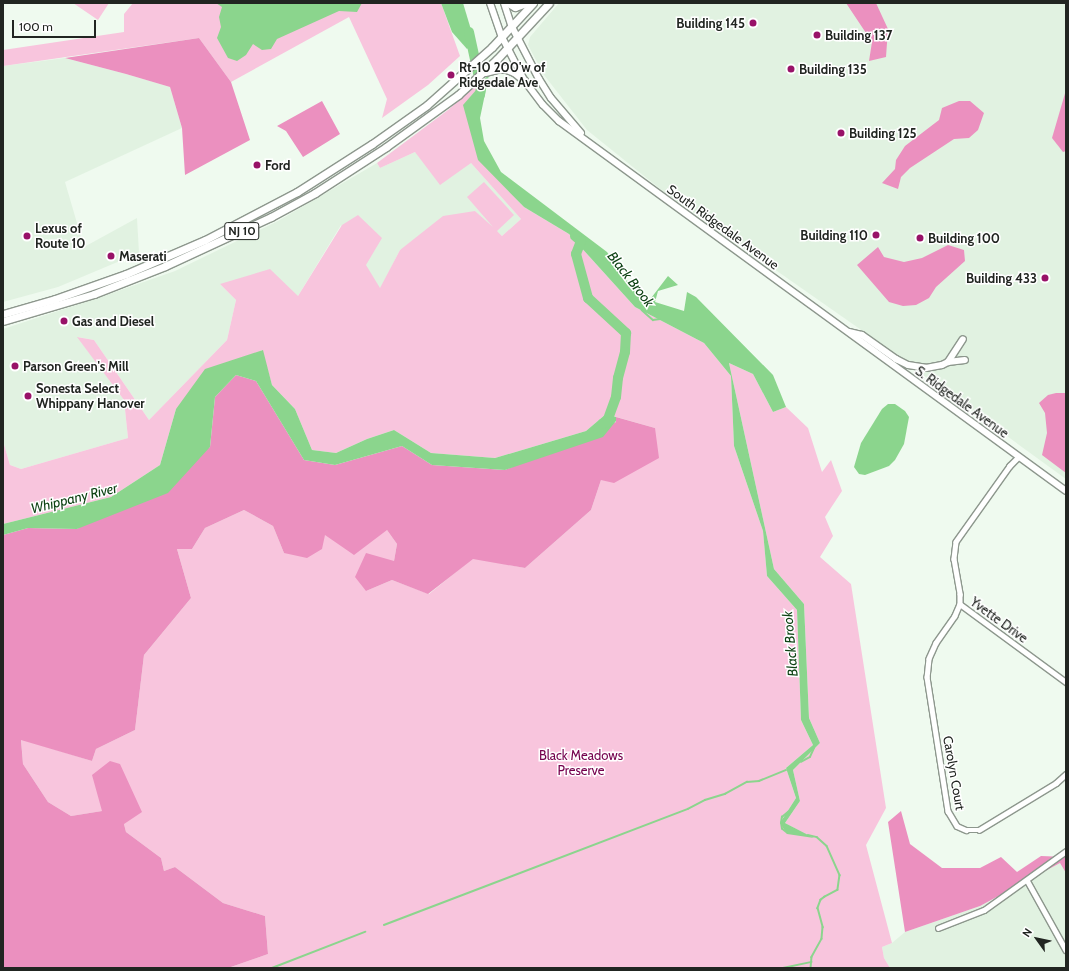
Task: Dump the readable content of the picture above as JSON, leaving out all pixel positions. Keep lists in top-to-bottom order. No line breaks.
{"streets":{"main road":["South Ridgedale Avenue","NJ 10","S. Ridgedale Avenue"],"street":["Yvette Drive","Carolyn Court"]},"crossings":[["South Ridgedale Avenue","NJ 10"],["South Ridgedale Avenue","S. Ridgedale Avenue"],["S. Ridgedale Avenue","Yvette Drive"],["Yvette Drive","Carolyn Court"]],"water":["Black Brook","Whippany River"],"parks":["Black Meadows Preserve"],"places":["Building 145","Building 137","Building 135","Rt-10 200'w of Ridgedale Ave","Building 125","Ford","Building 110","Lexus of Route 10","Building 100","Maserati","Building 433","Gas and Diesel","Parson Green's Mill","Sonesta Select Whippany Hanover"],"scale_bar":"100 m","north":"top left"}
